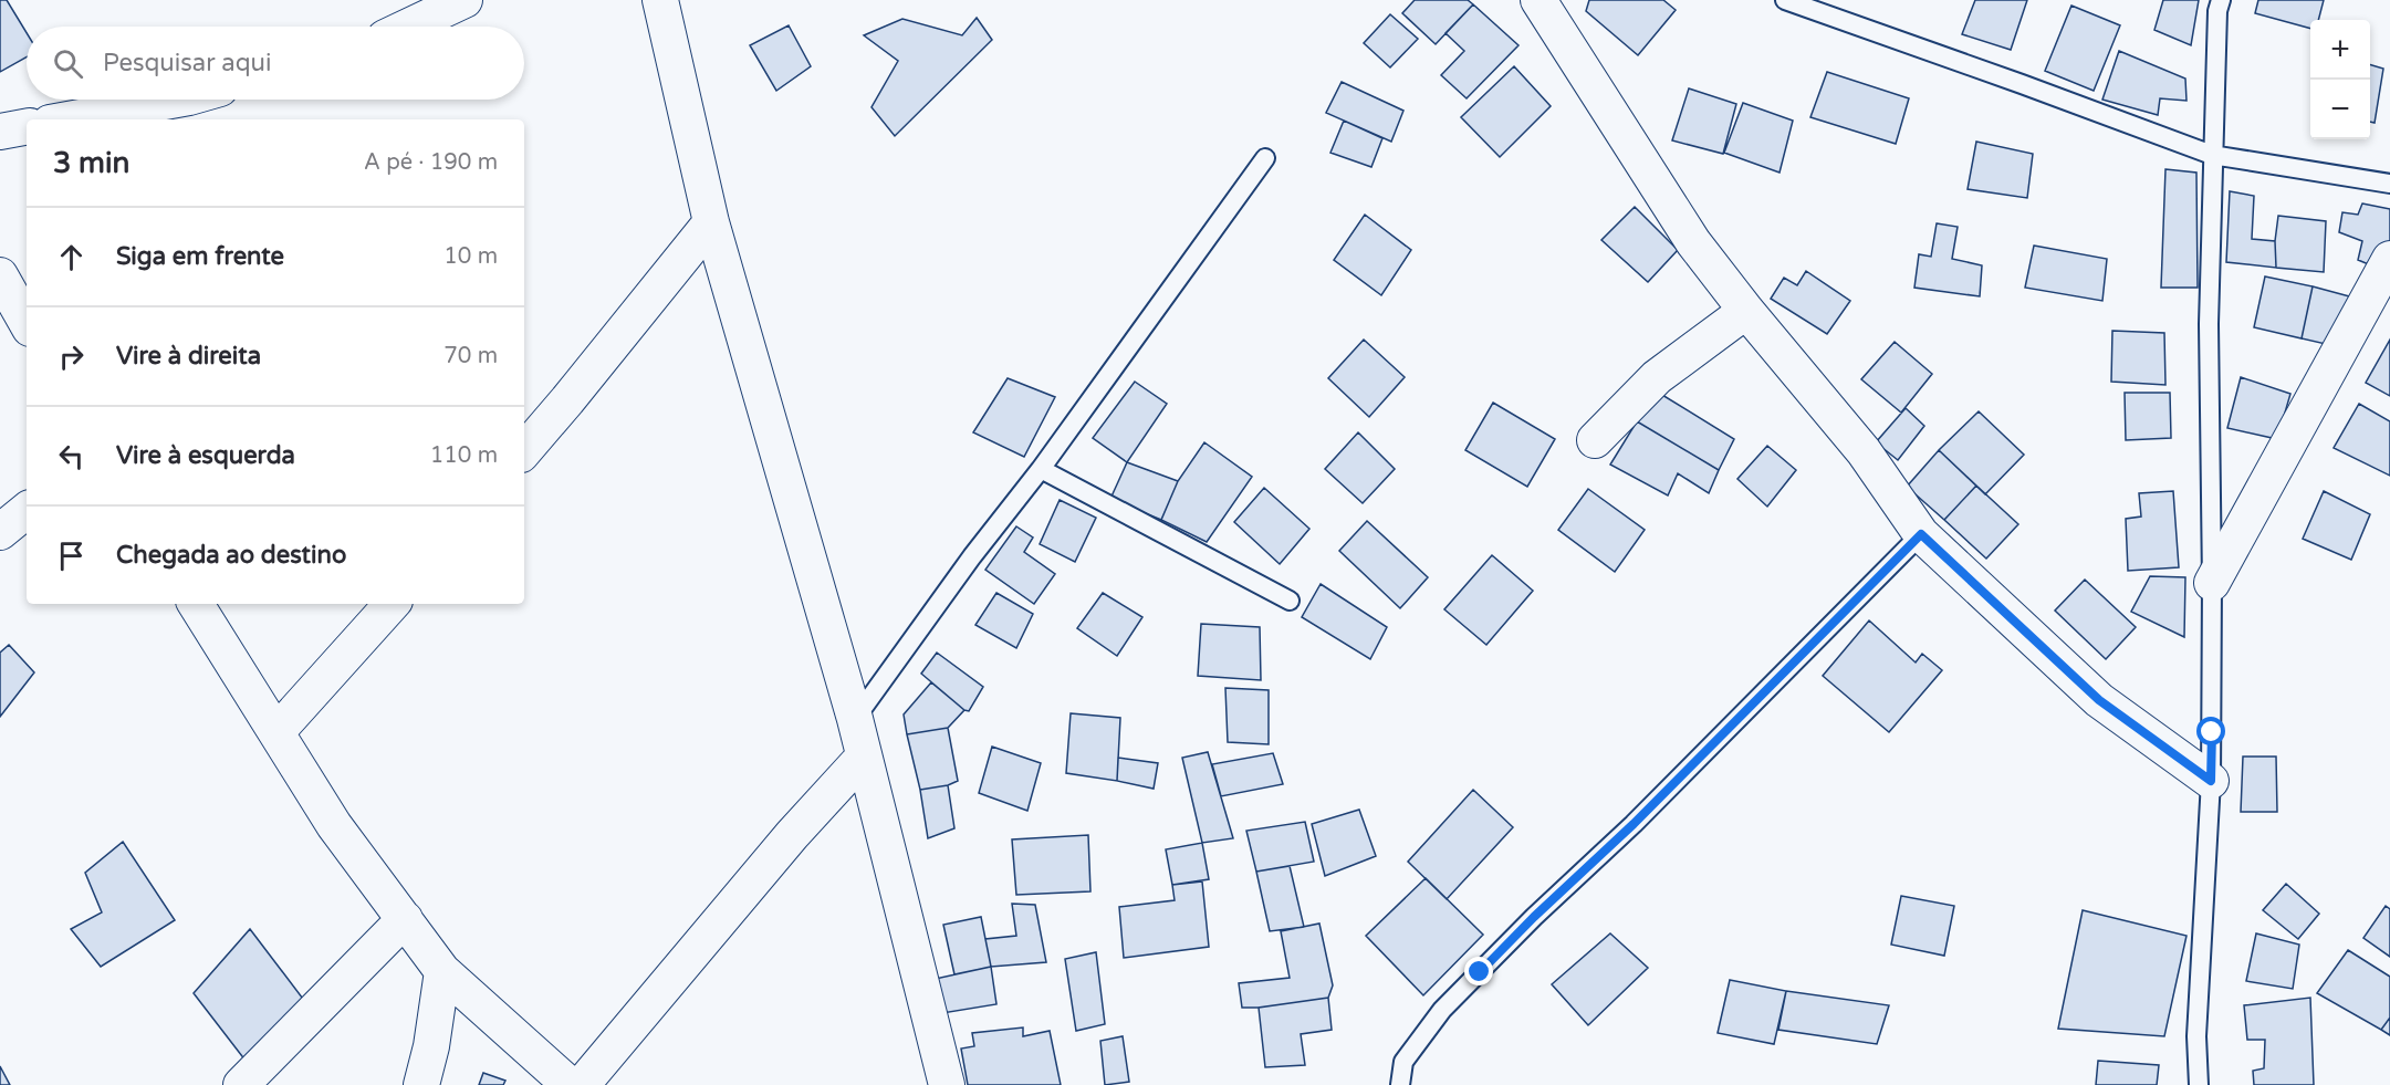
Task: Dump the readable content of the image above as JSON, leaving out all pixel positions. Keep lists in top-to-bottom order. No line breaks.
{"page":{"map_buttons":["+","−"],"search":"Pesquisar aqui","heading":["3 min","A pé · 190 m"],"list":[["Siga em frente","10 m"],["Vire à direita","70 m"],["Vire à esquerda","110 m"],"Chegada ao destino"]}}
